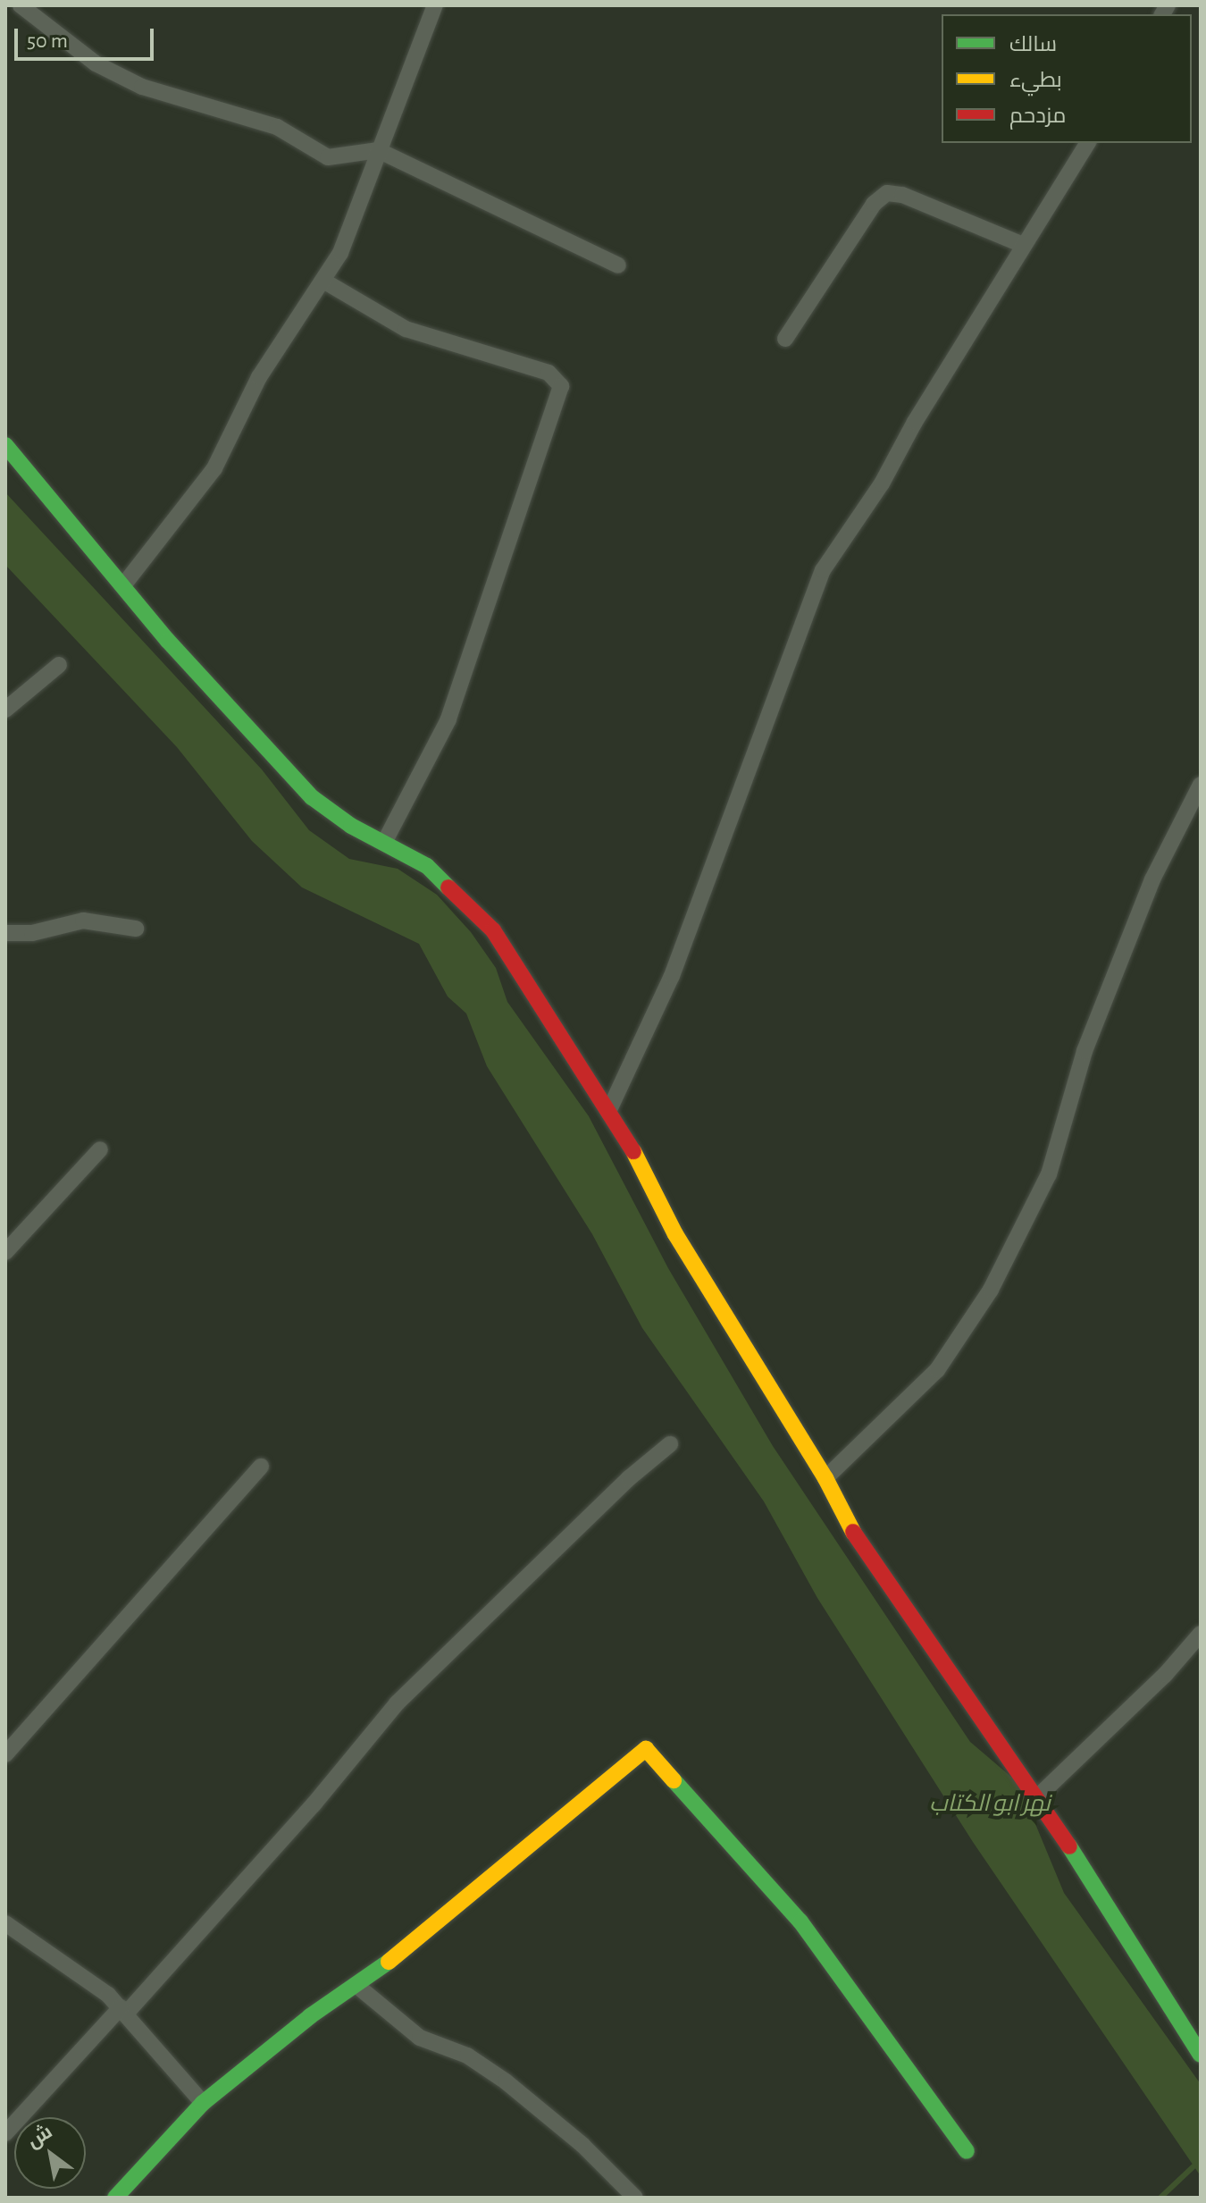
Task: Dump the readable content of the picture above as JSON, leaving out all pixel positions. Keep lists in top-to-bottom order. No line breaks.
{"water":["نهر ابو الكتاب"],"legend":["سالك","بطيء","مزدحم"],"scale_bar":"50 m","north":"top left"}
